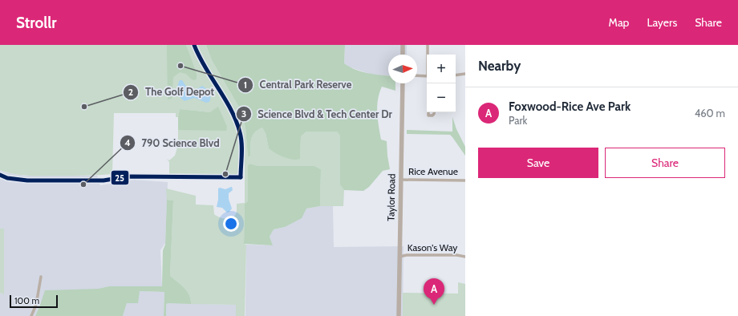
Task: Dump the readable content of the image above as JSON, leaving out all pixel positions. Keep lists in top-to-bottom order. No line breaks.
{"streets":{"main road":["Taylor Road"],"street":["Rice Avenue","Kason's Way"]},"crossings":[["Rice Avenue","Taylor Road"],["Taylor Road","Kason's Way"]],"places":["Central Park Reserve","The Golf Depot","Science Blvd & Tech Center Dr","790 Science Blvd"],"lines":["transit line 25"],"scale_bar":"100 m","north":"right","page":{"header":"Strollr","nav":["Map","Layers","Share"],"heading":"Nearby","map_buttons":["+","−"],"list":[{"mark":"A","name":"Foxwood-Rice Ave Park","note":"Park","value":"460 m"}],"buttons":["Save","Share"],"pins":"A","scale":"100 m"}}
